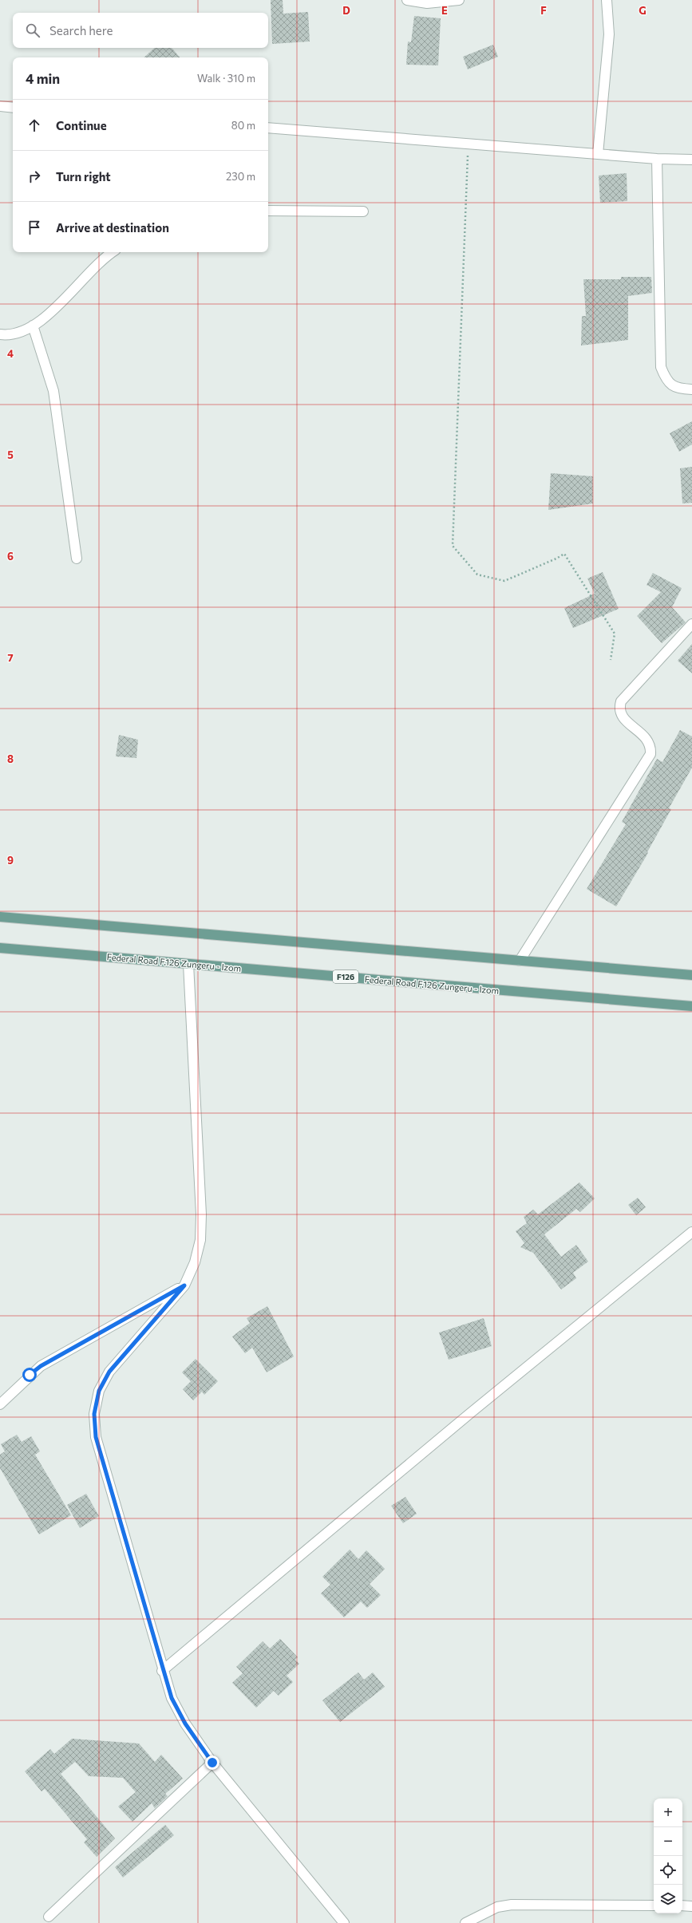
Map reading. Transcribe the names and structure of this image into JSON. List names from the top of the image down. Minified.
{"streets":{"main road":["Federal Road F.126 Zungeru - Izom","F126"]},"page":{"search":"Search here","heading":["4 min","Walk · 310 m"],"list":[["Continue","80 m"],["Turn right","230 m"],"Arrive at destination"],"map_buttons":["+","−"]},"grid":{"columns":["D","E","F","G"],"rows":["4","5","6","7","8","9"]}}
